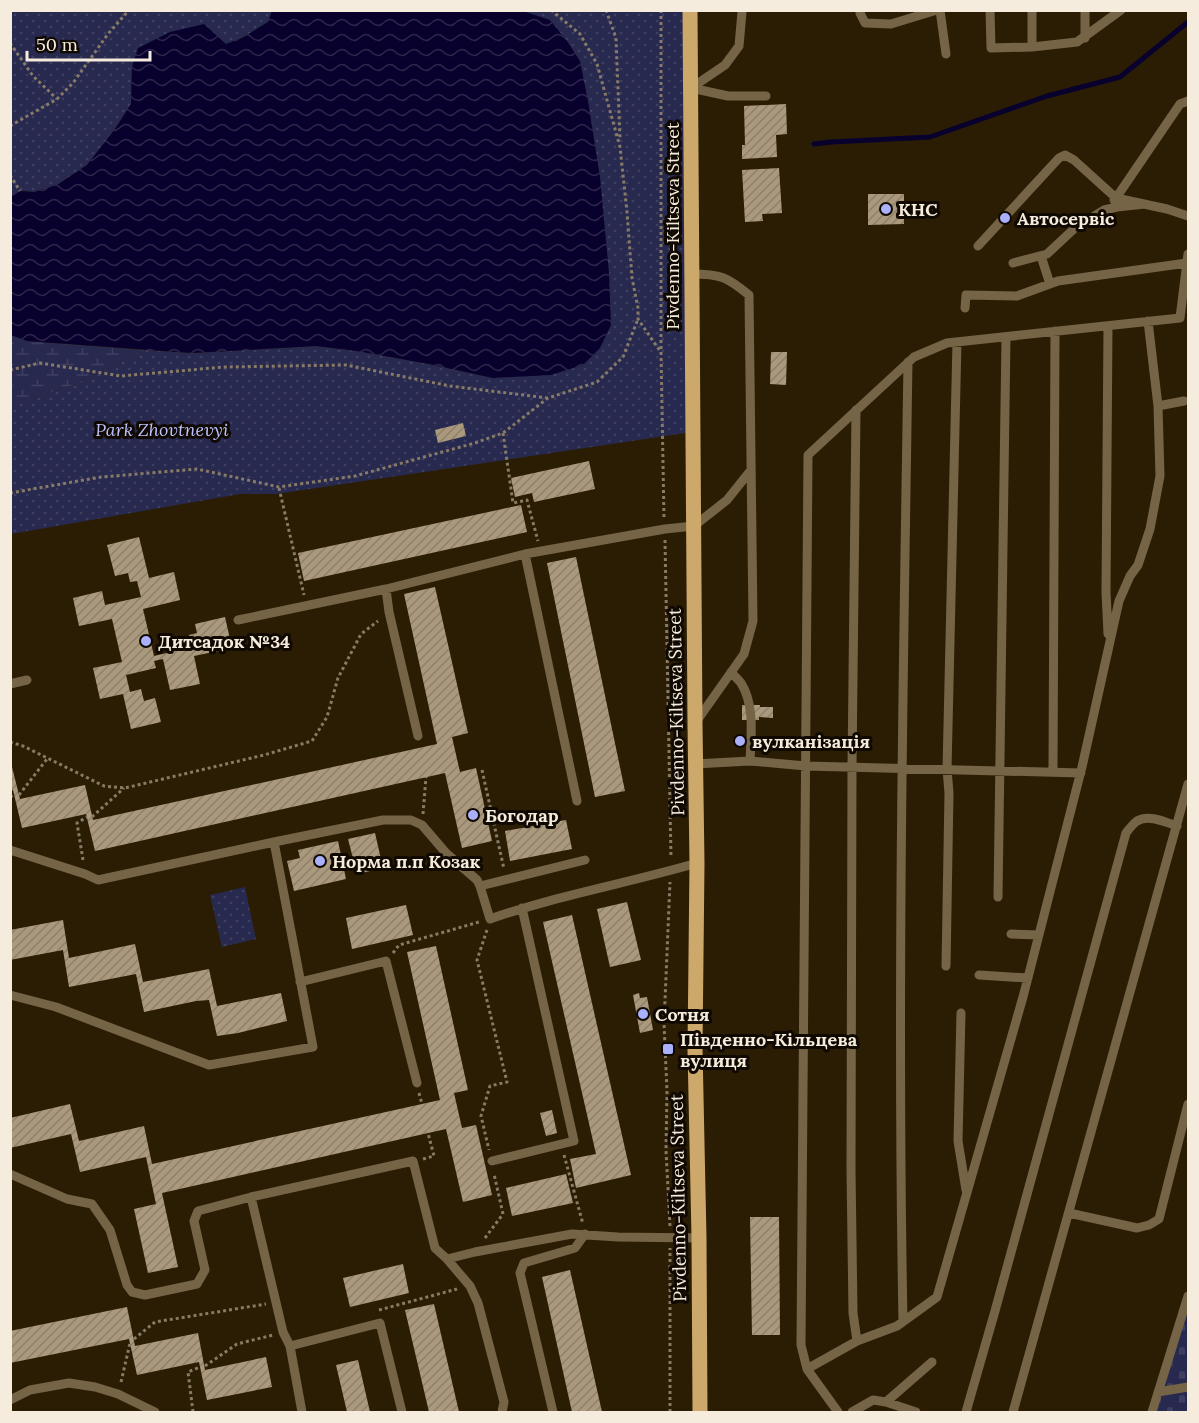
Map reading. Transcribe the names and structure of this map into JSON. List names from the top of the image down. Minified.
{"streets":{"main road":["Pivdenno-Kiltseva Street"]},"parks":["Park Zhovtnevyi"],"places":{"other":["КНС","Автосервіс","Дитсадок №34","вулканізація","Богодар","Норма п.п Козак","Сотня"],"transit":["Південно-Кільцева вулиця"]},"scale_bar":"50 m"}
